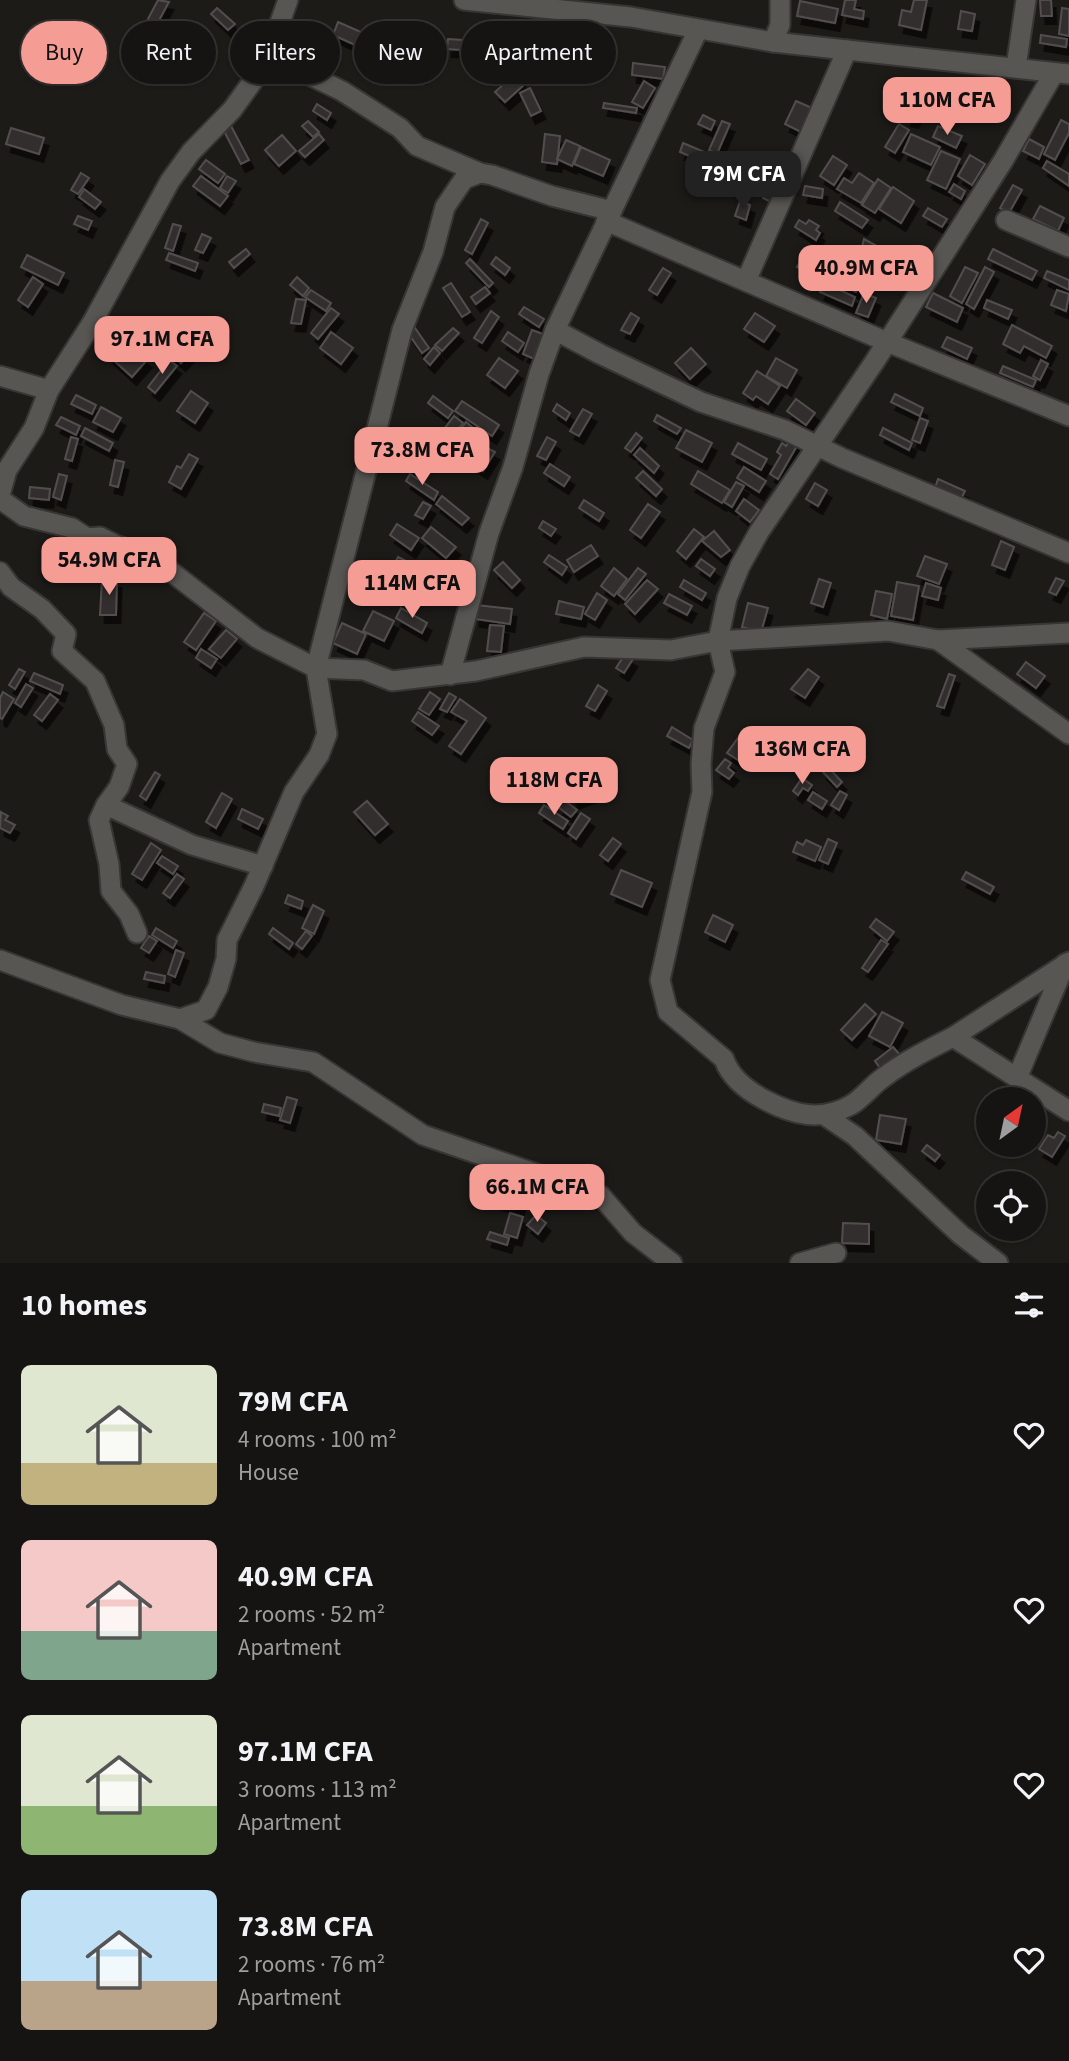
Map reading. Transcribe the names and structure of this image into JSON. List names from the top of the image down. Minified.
{"north":"top right","page":{"chip":["Buy","Rent","Filters","New","Apartment"],"price":["110M CFA","79M CFA","40.9M CFA","97.1M CFA","73.8M CFA","54.9M CFA","114M CFA","136M CFA","118M CFA","66.1M CFA"],"heading":"10 homes","list":[{"name":"79M CFA","note":"4 rooms · 100 m² · House"},{"name":"40.9M CFA","note":"2 rooms · 52 m² · Apartment"},{"name":"97.1M CFA","note":"3 rooms · 113 m² · Apartment"},{"name":"73.8M CFA","note":"2 rooms · 76 m² · Apartment"}]}}
